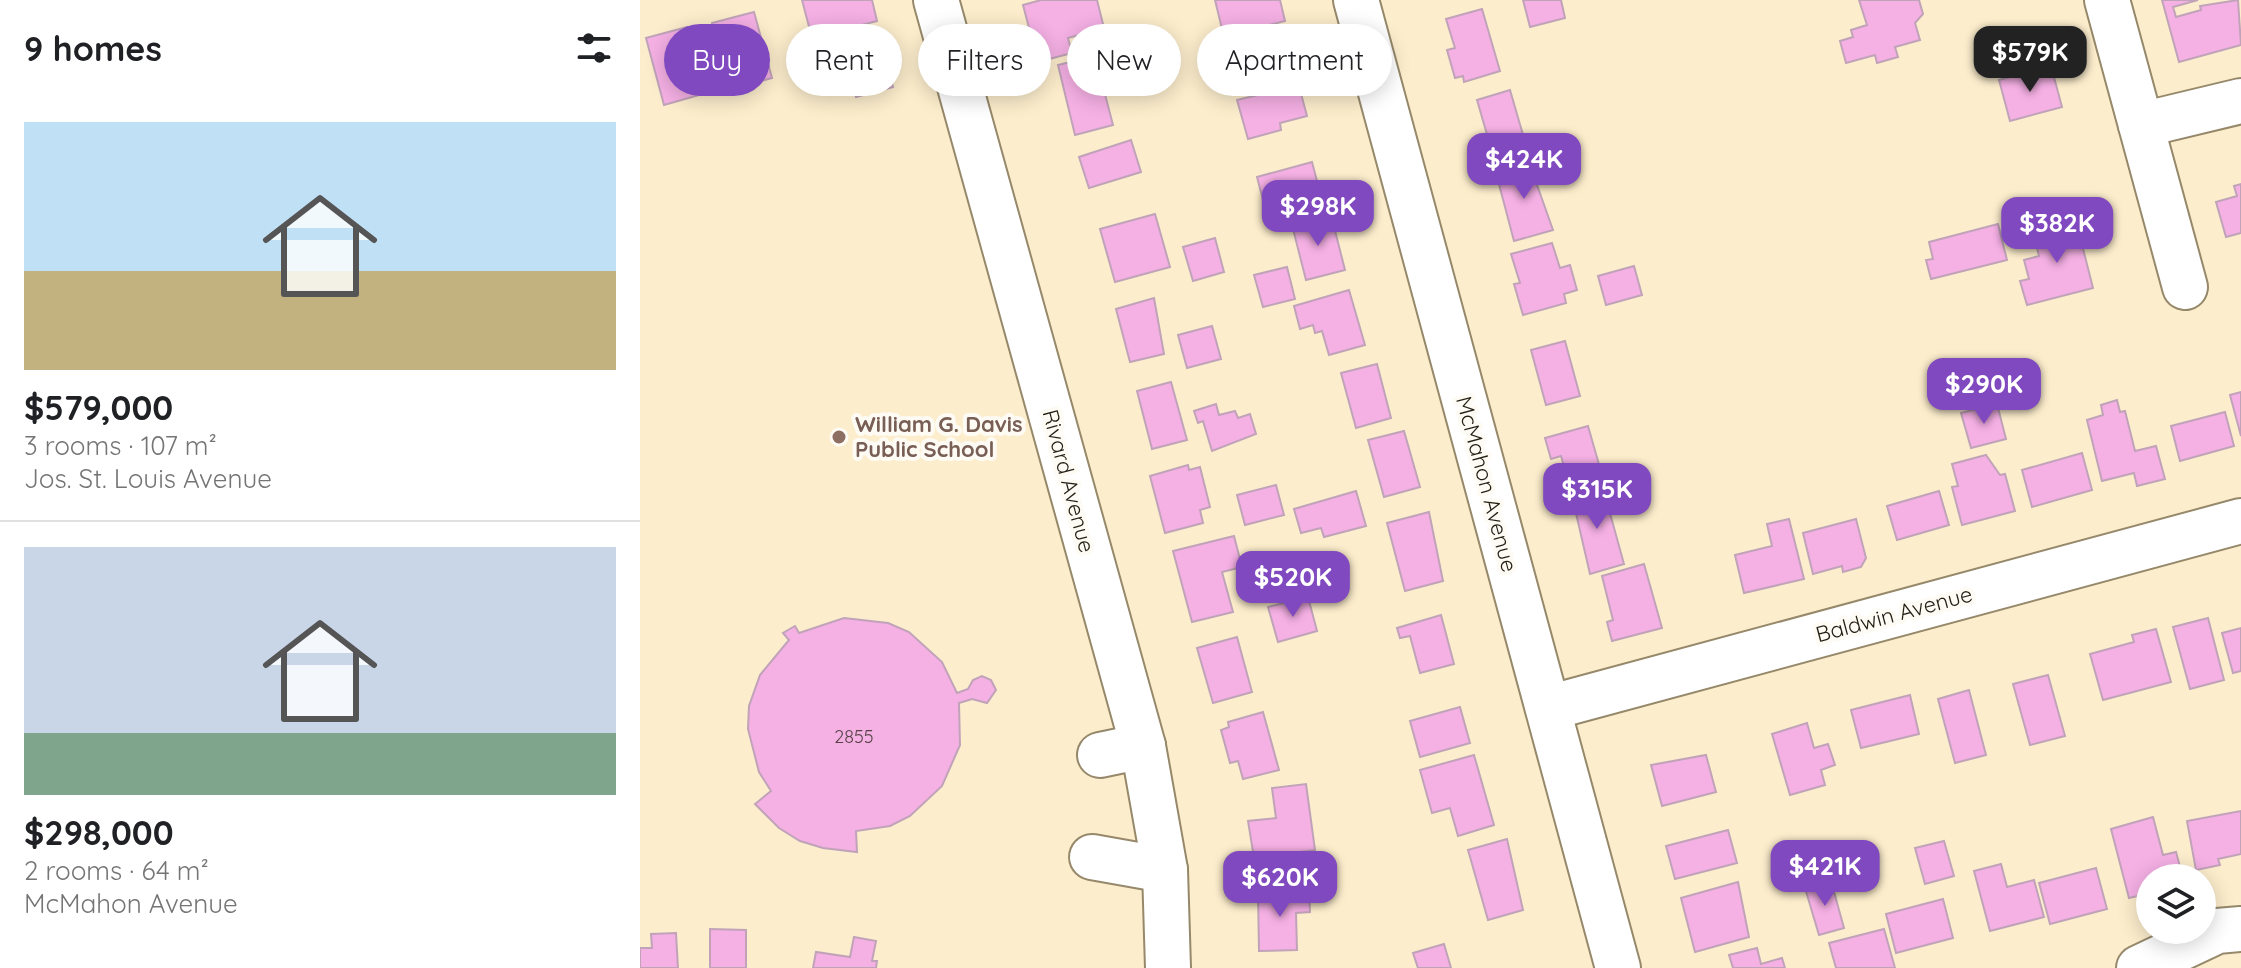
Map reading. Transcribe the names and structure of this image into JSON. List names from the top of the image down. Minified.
{"streets":{"street":["Rivard Avenue","McMahon Avenue","Baldwin Avenue"]},"crossings":[["McMahon Avenue","Baldwin Avenue"]],"places":["William G. Davis Public School"],"house_numbers":["2855"],"page":{"heading":"9 homes","chip":["Buy","Rent","Filters","New","Apartment"],"price":["$579K","$424K","$298K","$382K","$290K","$315K","$520K","$421K","$620K"],"list":[{"name":"$579,000","note":"3 rooms · 107 m² · Jos. St. Louis Avenue"},{"name":"$298,000","note":"2 rooms · 64 m² · McMahon Avenue"}]}}
